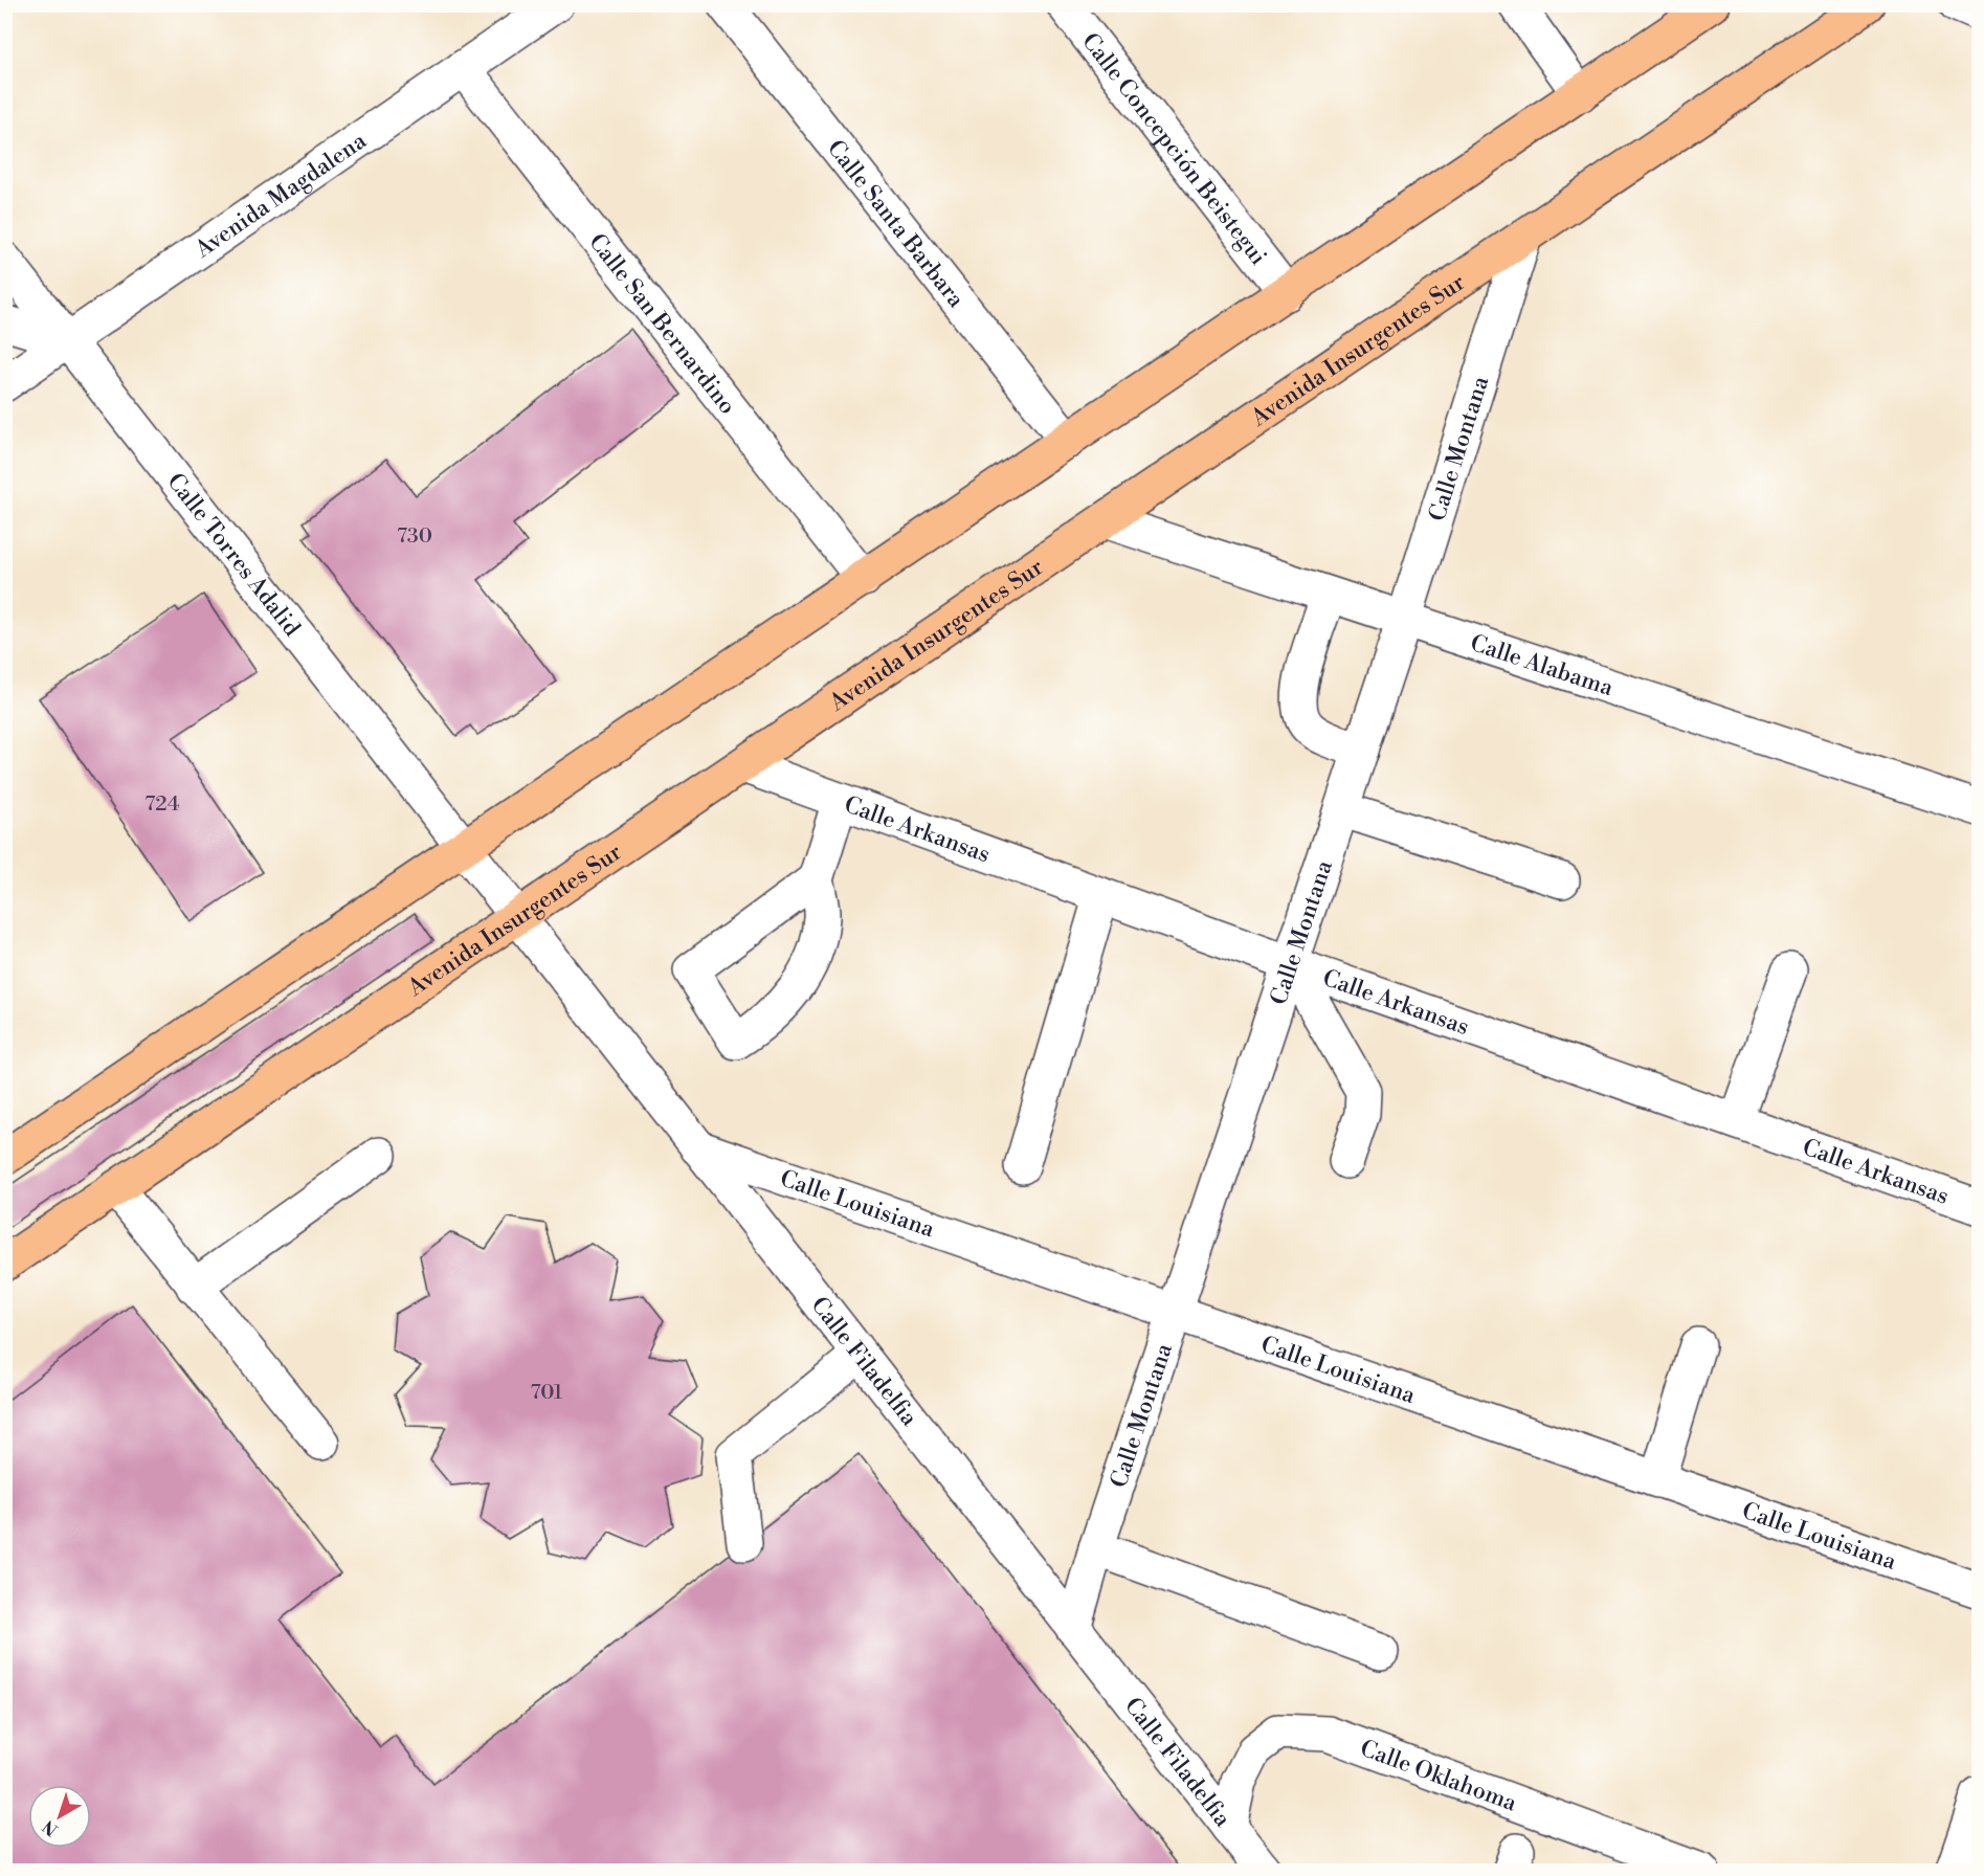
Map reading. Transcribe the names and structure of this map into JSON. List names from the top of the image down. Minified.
{"streets":{"main road":["Avenida Insurgentes Sur"],"street":["Calle Concepción Beistegui","Avenida Magdalena","Calle Santa Barbara","Calle San Bernardino","Calle Montana","Calle Torres Adalid","Calle Alabama","Calle Arkansas","Calle Louisiana","Calle Filadelfia","Calle Oklahoma"]},"crossings":[["Avenida Magdalena","Calle San Bernardino"],["Avenida Magdalena","Calle Torres Adalid"],["Avenida Insurgentes Sur","Calle Montana"],["Avenida Insurgentes Sur","Calle Alabama"],["Avenida Insurgentes Sur","Calle Arkansas"],["Avenida Insurgentes Sur","Calle Filadelfia"],["Calle Montana","Calle Alabama"],["Calle Montana","Calle Arkansas"],["Calle Montana","Calle Louisiana"],["Calle Montana","Calle Filadelfia"],["Calle Torres Adalid","Calle Filadelfia"],["Calle Louisiana","Calle Filadelfia"],["Calle Filadelfia","Calle Oklahoma"]],"house_numbers":["730","724","701"],"north":"bottom left"}
